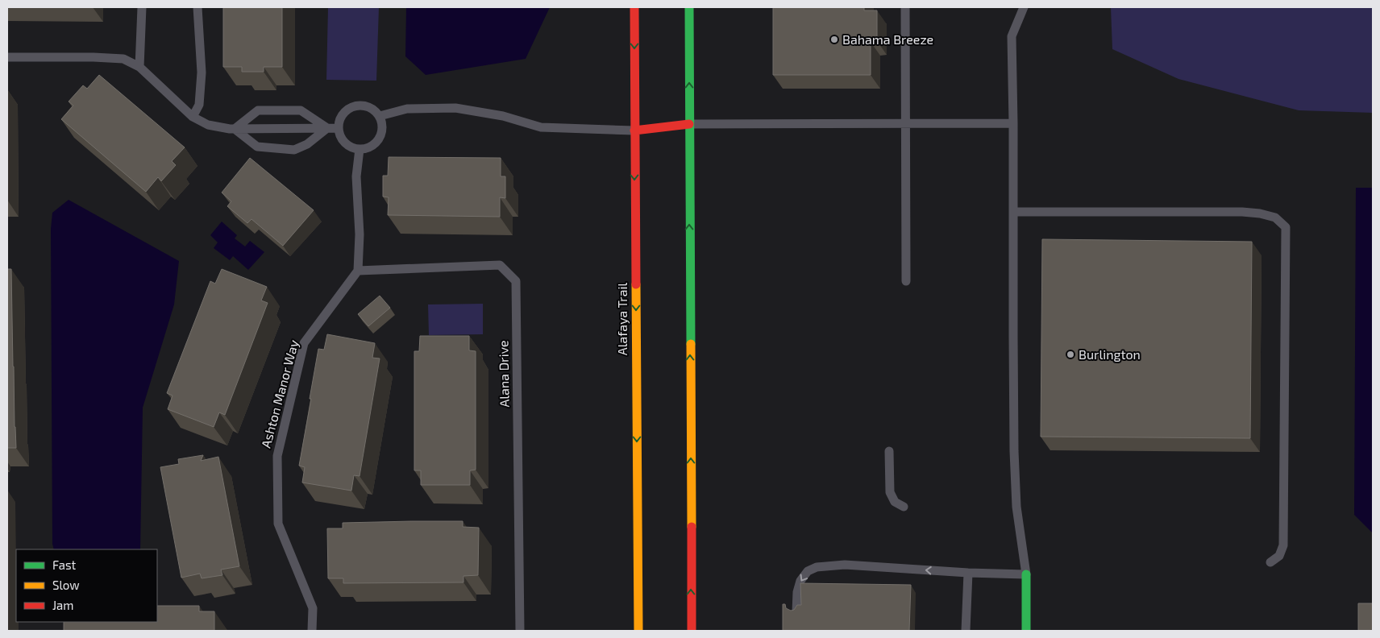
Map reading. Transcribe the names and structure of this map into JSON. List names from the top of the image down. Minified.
{"streets":{"main road":["Alafaya Trail"],"lane":["Alana Drive","Ashton Manor Way"]},"crossings":[["Alana Drive","Ashton Manor Way"]],"places":["Bahama Breeze","Burlington"],"legend":["Fast","Slow","Jam"]}
